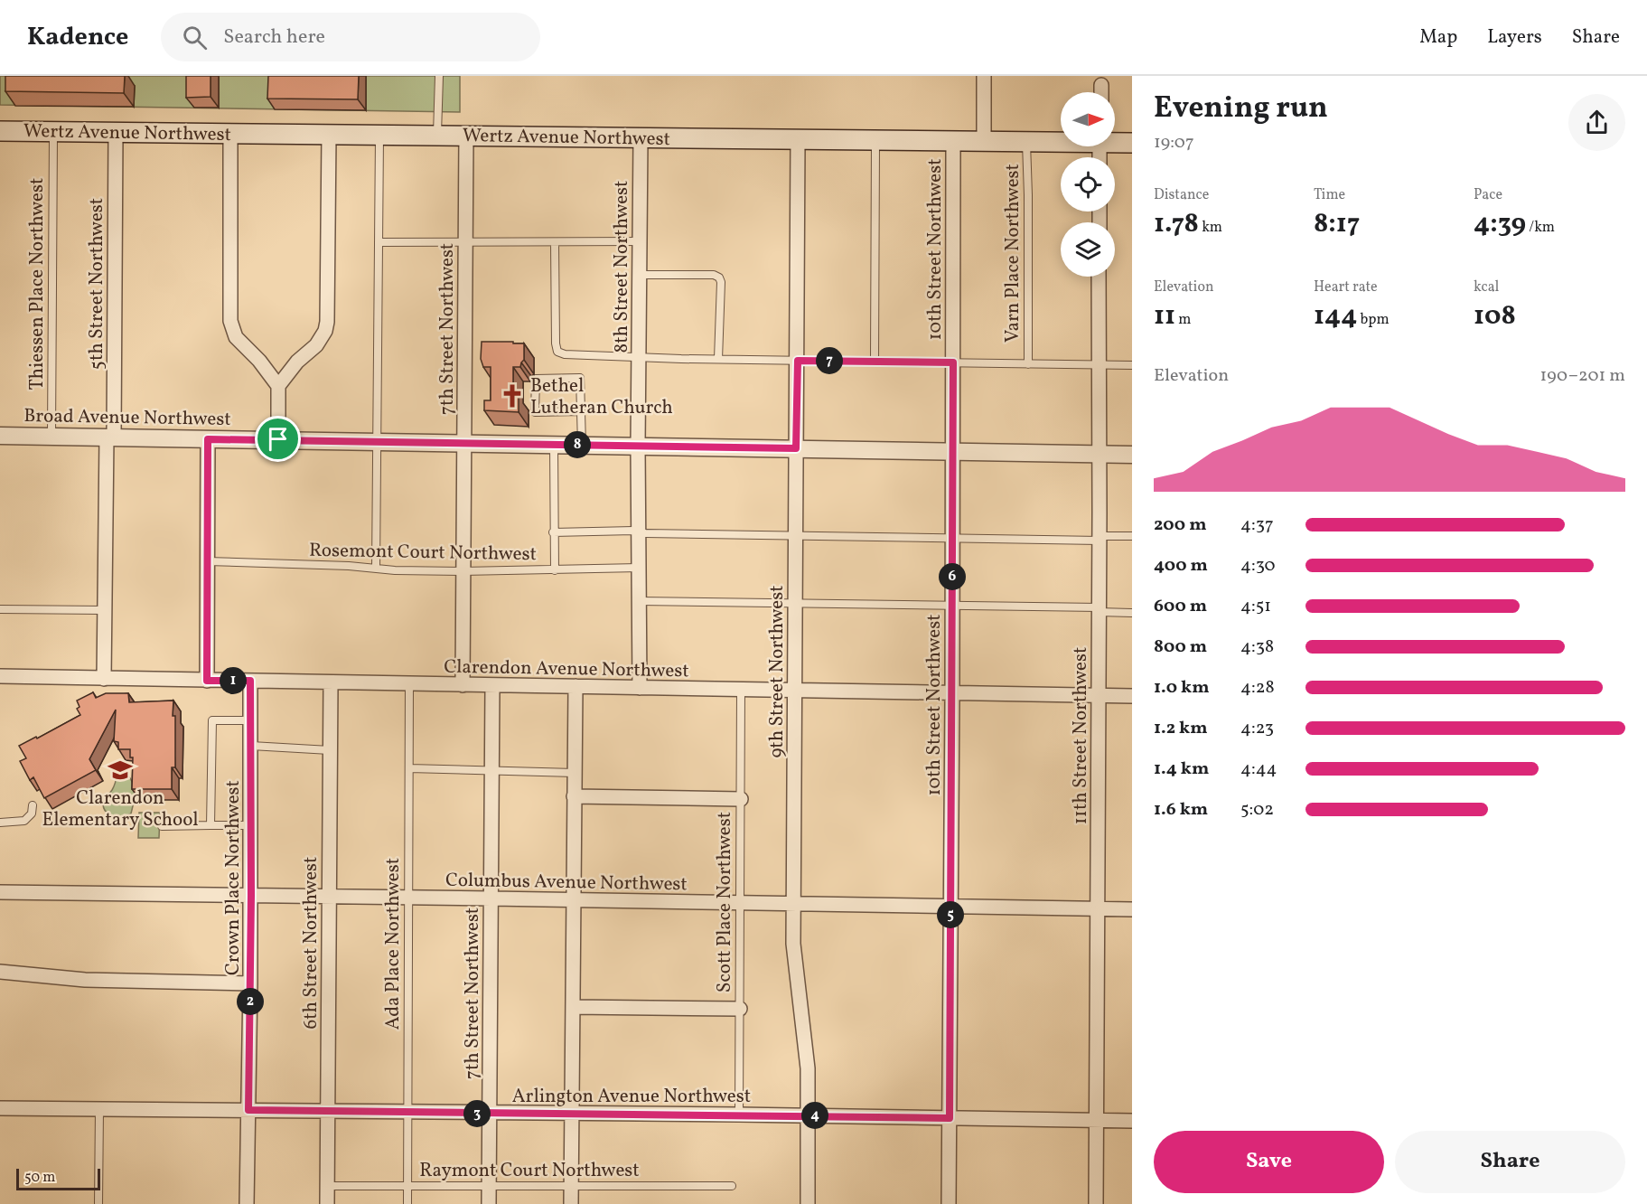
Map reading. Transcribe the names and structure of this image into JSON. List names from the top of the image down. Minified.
{"streets":{"main road":["Wertz Avenue Northwest"],"street":["10th Street Northwest","8th Street Northwest","5th Street Northwest","7th Street Northwest","Broad Avenue Northwest","Clarendon Avenue Northwest","9th Street Northwest","11th Street Northwest","Crown Place Northwest","Columbus Avenue Northwest","6th Street Northwest","Arlington Avenue Northwest"],"lane":["Varn Place Northwest","Thiessen Place Northwest","Rosemont Court Northwest","Scott Place Northwest","Ada Place Northwest","Raymont Court Northwest"]},"crossings":[["Wertz Avenue Northwest","10th Street Northwest"],["Wertz Avenue Northwest","Varn Place Northwest"],["Wertz Avenue Northwest","8th Street Northwest"],["Wertz Avenue Northwest","Thiessen Place Northwest"],["Wertz Avenue Northwest","5th Street Northwest"],["Wertz Avenue Northwest","7th Street Northwest"],["Wertz Avenue Northwest","9th Street Northwest"],["10th Street Northwest","Broad Avenue Northwest"],["10th Street Northwest","Clarendon Avenue Northwest"],["10th Street Northwest","Columbus Avenue Northwest"],["10th Street Northwest","Arlington Avenue Northwest"],["8th Street Northwest","Broad Avenue Northwest"],["8th Street Northwest","Rosemont Court Northwest"],["8th Street Northwest","Clarendon Avenue Northwest"],["Thiessen Place Northwest","Broad Avenue Northwest"],["5th Street Northwest","Broad Avenue Northwest"],["5th Street Northwest","Clarendon Avenue Northwest"],["7th Street Northwest","Broad Avenue Northwest"],["7th Street Northwest","Rosemont Court Northwest"],["7th Street Northwest","Clarendon Avenue Northwest"],["7th Street Northwest","Columbus Avenue Northwest"],["7th Street Northwest","Arlington Avenue Northwest"],["7th Street Northwest","Raymont Court Northwest"],["Broad Avenue Northwest","9th Street Northwest"],["Broad Avenue Northwest","11th Street Northwest"],["Clarendon Avenue Northwest","9th Street Northwest"],["Clarendon Avenue Northwest","11th Street Northwest"],["Clarendon Avenue Northwest","Crown Place Northwest"],["Clarendon Avenue Northwest","Scott Place Northwest"],["Clarendon Avenue Northwest","6th Street Northwest"],["Clarendon Avenue Northwest","Ada Place Northwest"],["9th Street Northwest","Columbus Avenue Northwest"],["9th Street Northwest","Arlington Avenue Northwest"],["11th Street Northwest","Columbus Avenue Northwest"],["11th Street Northwest","Arlington Avenue Northwest"],["Crown Place Northwest","Columbus Avenue Northwest"],["Crown Place Northwest","Arlington Avenue Northwest"],["Columbus Avenue Northwest","Scott Place Northwest"],["Columbus Avenue Northwest","6th Street Northwest"],["Columbus Avenue Northwest","Ada Place Northwest"],["Scott Place Northwest","Arlington Avenue Northwest"],["6th Street Northwest","Arlington Avenue Northwest"],["6th Street Northwest","Raymont Court Northwest"],["Ada Place Northwest","Arlington Avenue Northwest"],["Ada Place Northwest","Raymont Court Northwest"]],"places":{"church":["Bethel Lutheran Church"],"school or university":["Clarendon Elementary School"]},"scale_bar":"50 m","north":"right","page":{"header":"Kadence","search":"Search here","nav":["Map","Layers","Share"],"heading":["Evening run","19:07"],"stats":[["Distance","1.78 km"],["Time","8:17"],["Pace","4:39 /km"],["Elevation","11 m"],["Heart rate","144 bpm"],["kcal","108"]],"pins":["7","8","6","1","5","2","3","4"],"chart":["Elevation","190–201 m"],"list":[{"name":"200 m","note":"4:37"},{"name":"400 m","note":"4:30"},{"name":"600 m","note":"4:51"},{"name":"800 m","note":"4:38"},{"name":"1.0 km","note":"4:28"},{"name":"1.2 km","note":"4:23"},{"name":"1.4 km","note":"4:44"},{"name":"1.6 km","note":"5:02"}],"buttons":["Save","Share"],"scale":"50 m"}}
